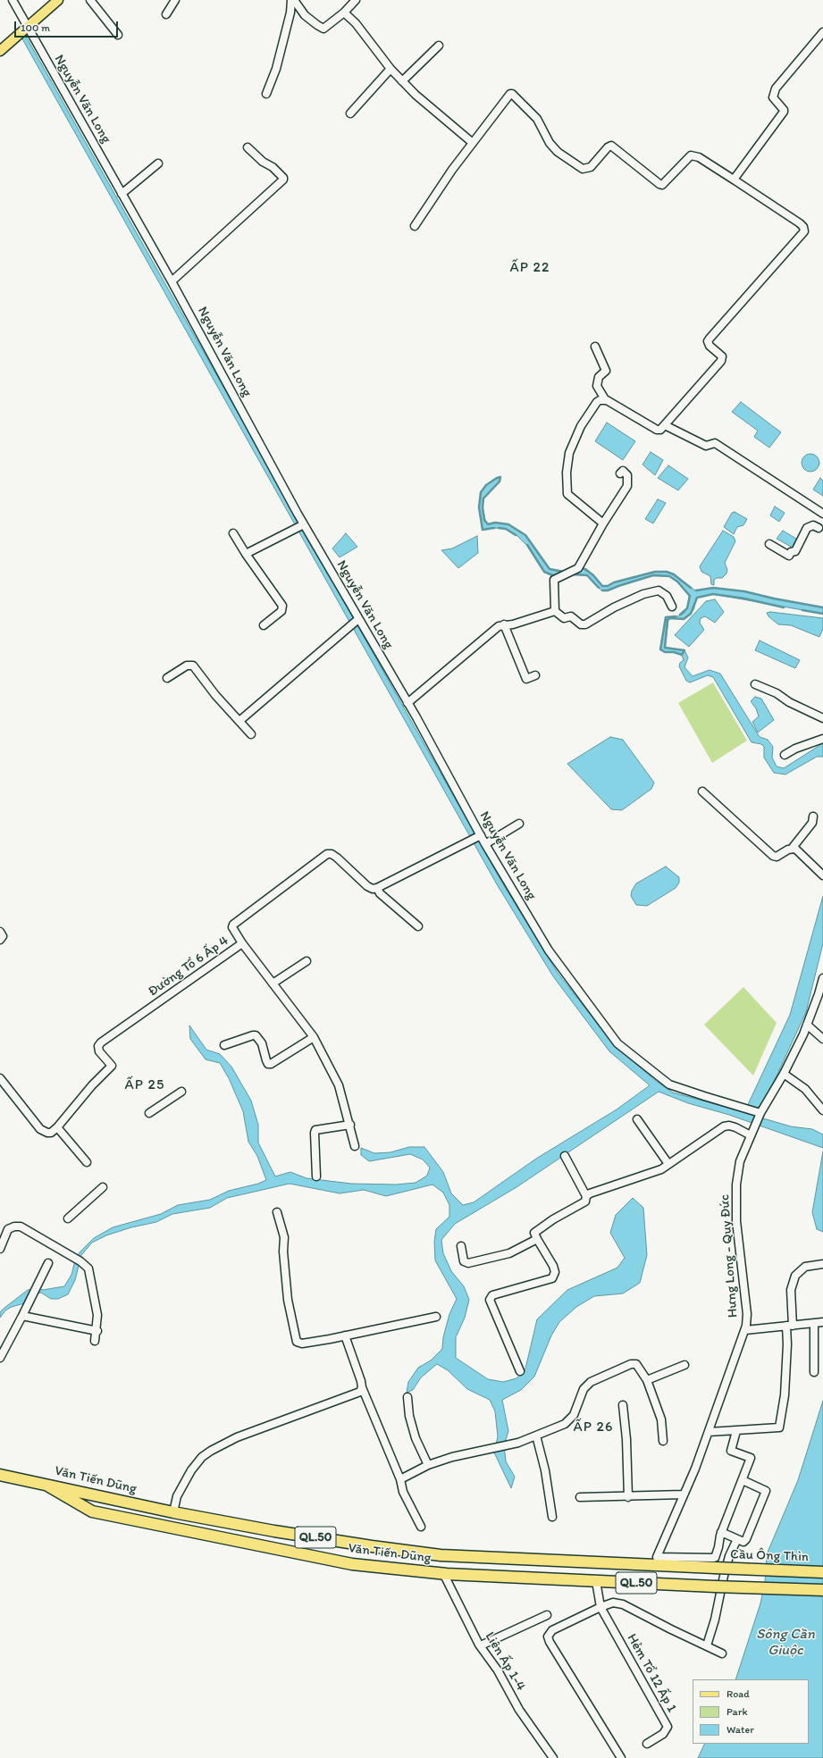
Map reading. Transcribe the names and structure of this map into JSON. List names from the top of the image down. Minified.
{"streets":{"highway":["Văn Tiến Dũng","QL.50","Cầu Ông Thìn"],"street":["Nguyễn Văn Long","Đường Tổ 6 Ấp 4","Hưng Long - Quy Đức","Liên Ấp 1-4","Hẻm Tổ 12 Ấp 1"]},"crossings":[["Nguyễn Văn Long","Hưng Long - Quy Đức"],["Văn Tiến Dũng","QL.50"],["Văn Tiến Dũng","Cầu Ông Thìn"],["Văn Tiến Dũng","Liên Ấp 1-4"]],"districts":["ẤP 22","ẤP 25","ẤP 26"],"water":["Sông Cần Giuộc"],"legend":["Road","Park","Water"],"scale_bar":"100 m"}
